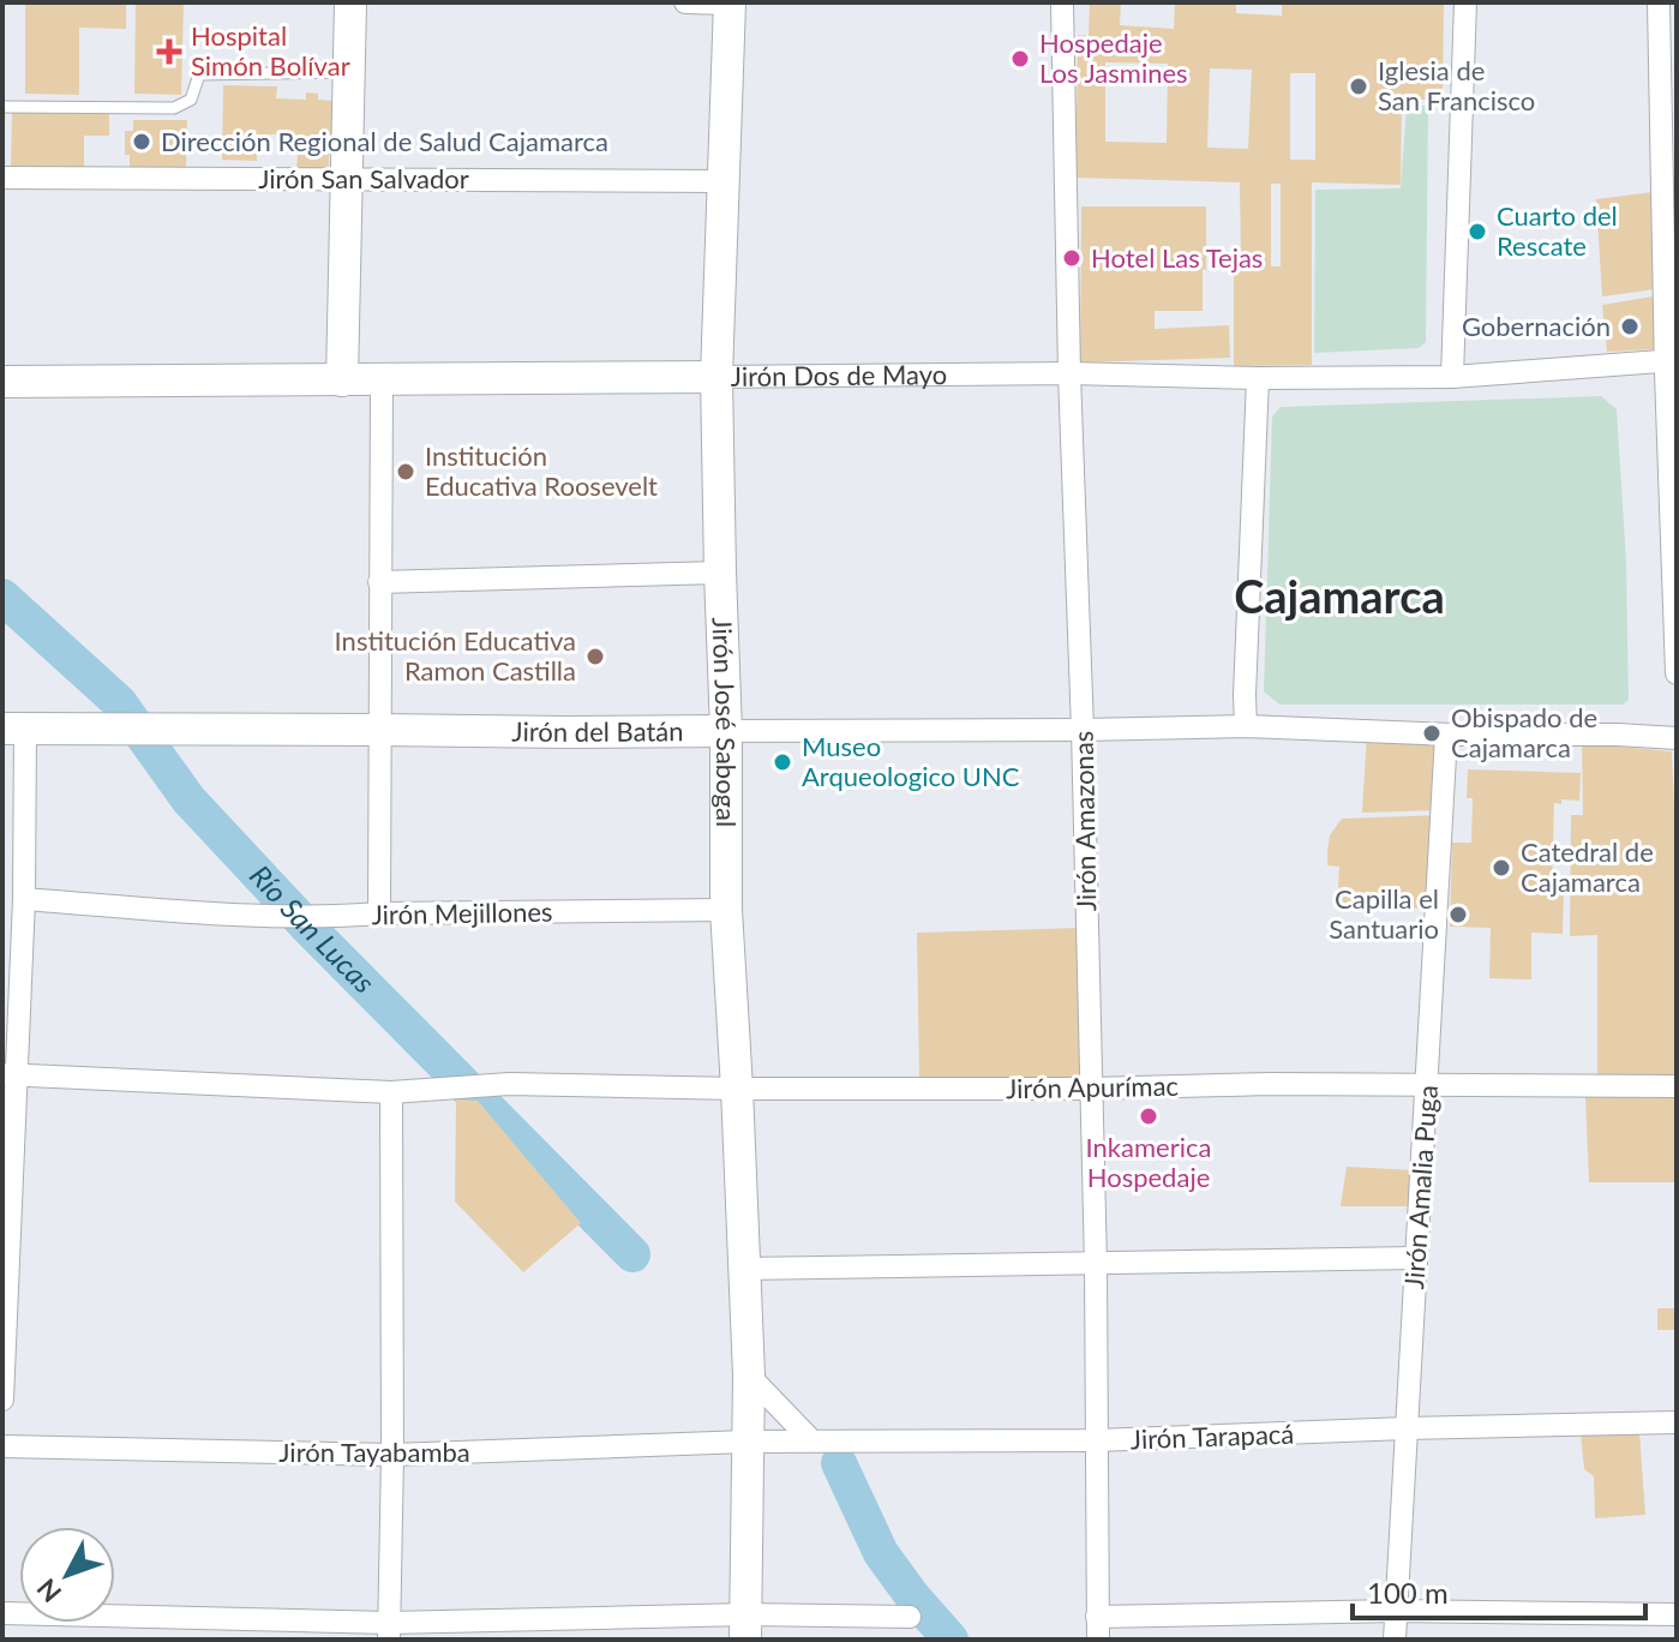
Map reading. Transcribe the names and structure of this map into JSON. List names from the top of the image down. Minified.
{"streets":{"street":["Jirón San Salvador","Jirón Dos de Mayo","Jirón José Sabogal","Jirón del Batán","Jirón Amazonas","Jirón Mejillones","Jirón Apurímac","Jirón Amalia Puga","Jirón Tarapacá","Jirón Tayabamba"]},"crossings":[["Jirón San Salvador","Jirón José Sabogal"],["Jirón Dos de Mayo","Jirón José Sabogal"],["Jirón Dos de Mayo","Jirón Amazonas"],["Jirón José Sabogal","Jirón del Batán"],["Jirón José Sabogal","Jirón Mejillones"],["Jirón José Sabogal","Jirón Apurímac"],["Jirón José Sabogal","Jirón Tarapacá"],["Jirón José Sabogal","Jirón Tayabamba"],["Jirón del Batán","Jirón Amazonas"],["Jirón del Batán","Jirón Amalia Puga"],["Jirón Amazonas","Jirón Apurímac"],["Jirón Amazonas","Jirón Tarapacá"],["Jirón Apurímac","Jirón Amalia Puga"],["Jirón Amalia Puga","Jirón Tarapacá"],["Jirón Tarapacá","Jirón Tayabamba"]],"districts":["Cajamarca"],"water":["Río San Lucas"],"places":{"health":["Hospital Simón Bolívar"],"other":["Hospedaje Los Jasmines","Iglesia de San Francisco","Dirección Regional de Salud Cajamarca","Cuarto del Rescate","Hotel Las Tejas","Gobernación","Institución Educativa Roosevelt","Institución Educativa Ramon Castilla","Obispado de Cajamarca","Museo Arqueologico UNC","Catedral de Cajamarca","Capilla el Santuario","Inkamerica Hospedaje"]},"scale_bar":"100 m","north":"bottom left"}
